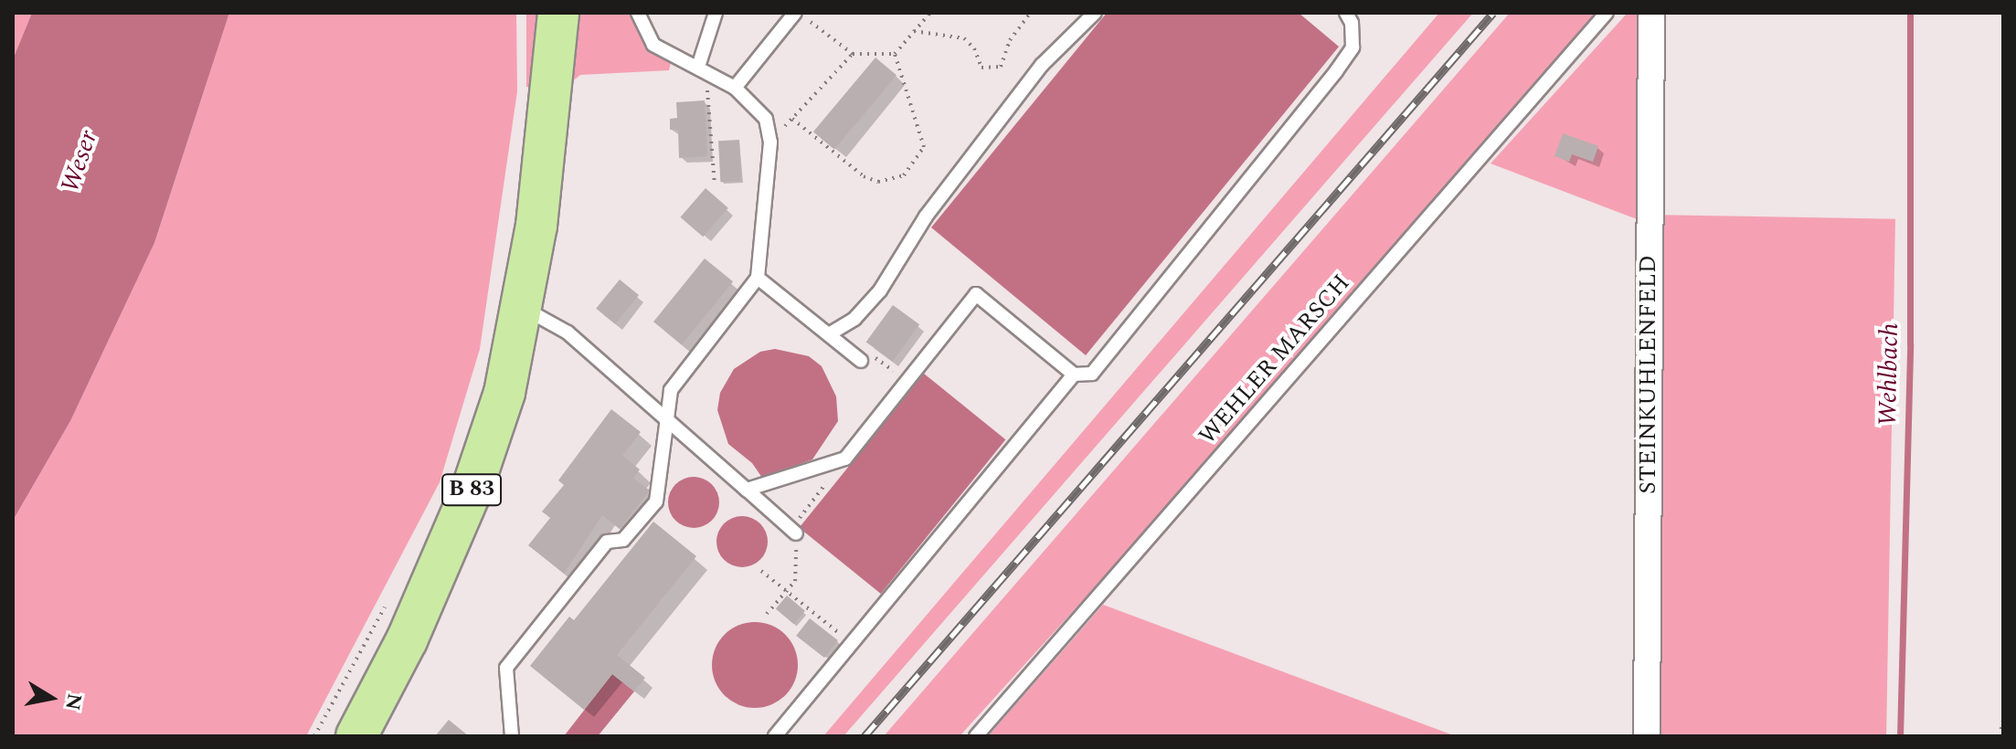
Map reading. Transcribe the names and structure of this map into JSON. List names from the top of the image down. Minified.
{"streets":{"main road":["B 83"],"street":["STEINKUHLENFELD"],"lane":["WEHLER MARSCH"]},"water":["Weser","Wehlbach"],"north":"right"}
